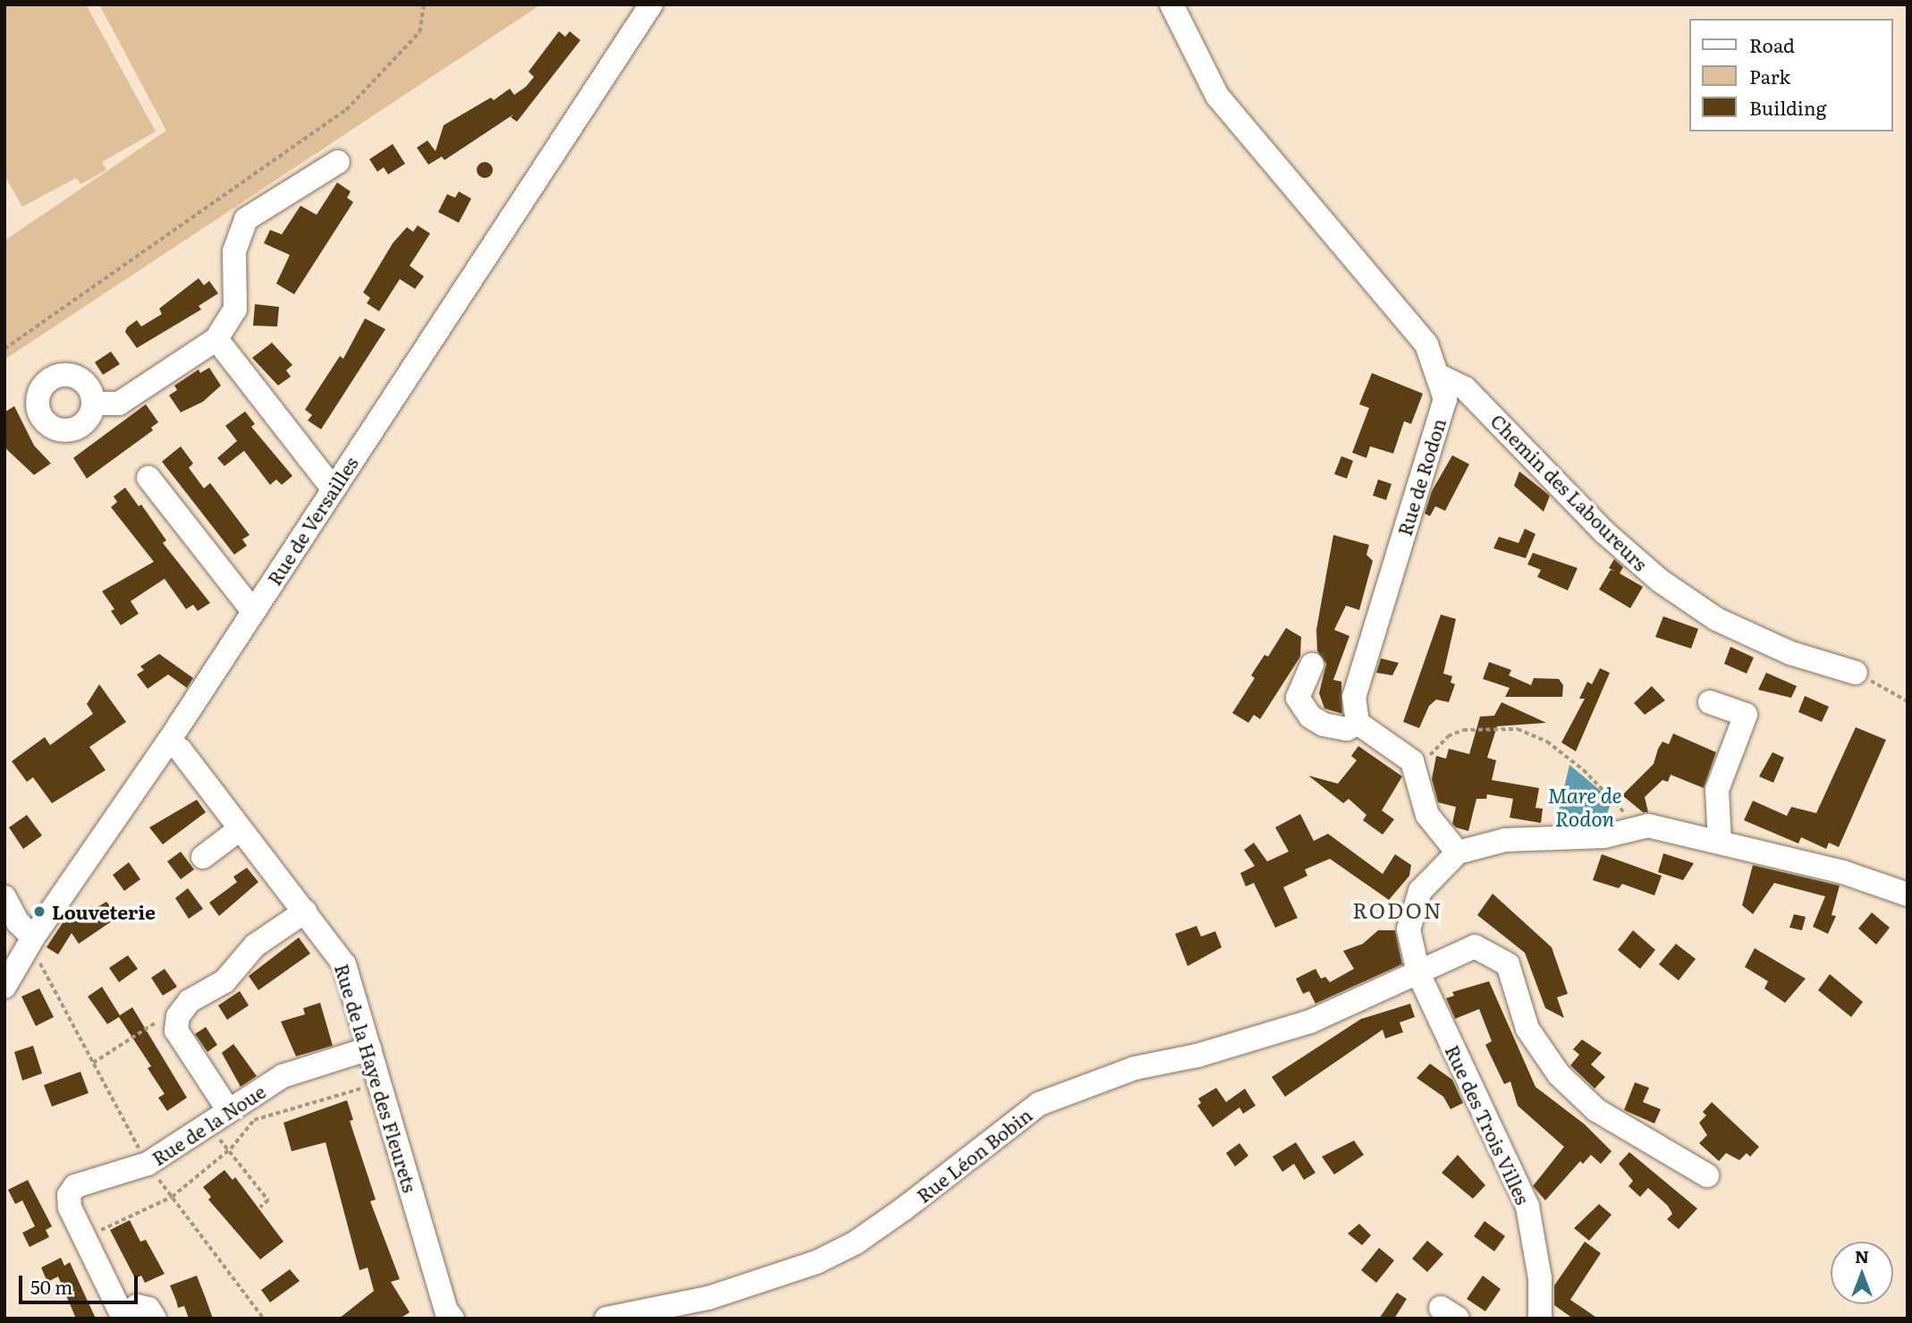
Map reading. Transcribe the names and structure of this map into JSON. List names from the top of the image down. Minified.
{"streets":{"street":["Rue de Rodon","Chemin des Laboureurs","Rue de Versailles","Rue de la Haye des Fleurets","Rue de la Noue","Rue des Trois Villes","Rue Léon Bobin"]},"crossings":[["Rue de Rodon","Chemin des Laboureurs"],["Rue de Versailles","Rue de la Haye des Fleurets"],["Rue de la Haye des Fleurets","Rue de la Noue"],["Rue des Trois Villes","Rue Léon Bobin"]],"districts":["RODON"],"water":["Mare de Rodon"],"places":["Louveterie"],"legend":["Road","Park","Building"],"scale_bar":"50 m","north":"top"}
